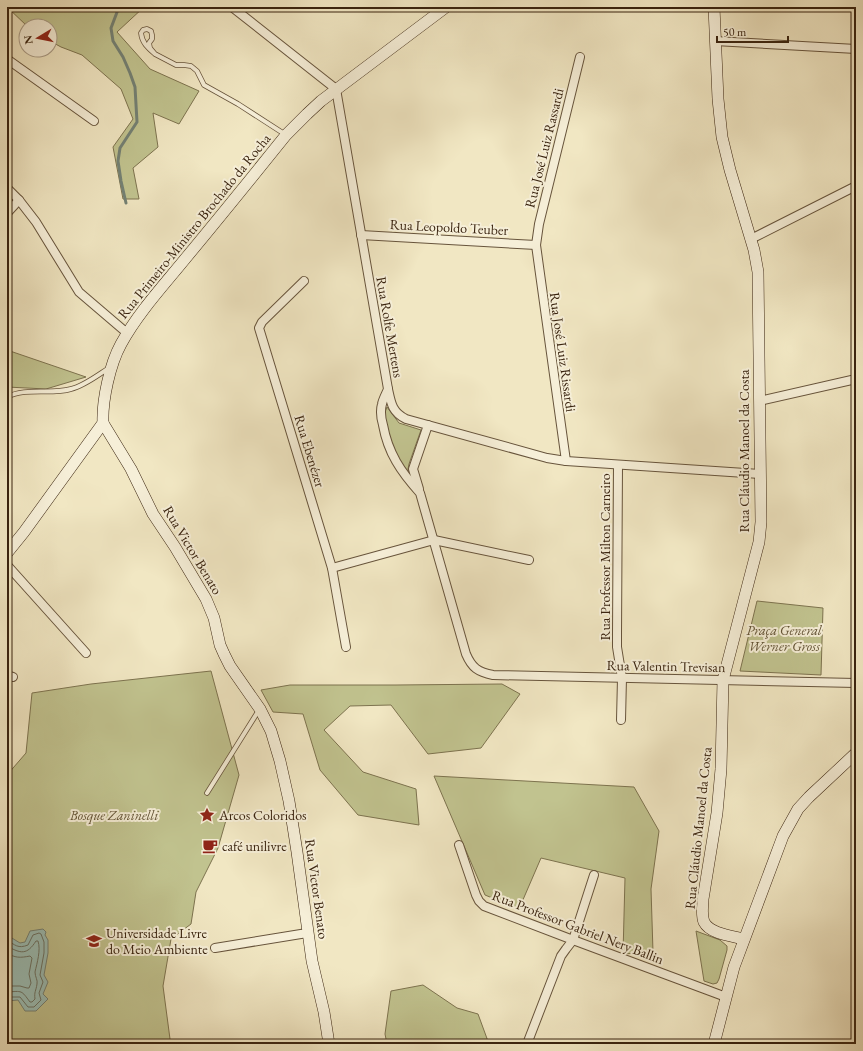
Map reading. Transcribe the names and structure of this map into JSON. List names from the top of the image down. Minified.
{"streets":{"street":["Rua José Luiz Rassardi","Rua Primeiro-Ministro Brochado da Rocha","Rua Leopoldo Teuber","Rua Rolfe Mertens","Rua José Luiz Rissardi","Rua Ebenézer","Rua Cláudio Manoel da Costa","Rua Victor Benato","Rua Professor Milton Carneiro","Rua Valentin Trevisan","Rua Professor Gabriel Nery Ballin"]},"crossings":[["Rua José Luiz Rassardi","Rua Leopoldo Teuber"],["Rua José Luiz Rassardi","Rua José Luiz Rissardi"],["Rua Primeiro-Ministro Brochado da Rocha","Rua Rolfe Mertens"],["Rua Primeiro-Ministro Brochado da Rocha","Rua Victor Benato"],["Rua Leopoldo Teuber","Rua Rolfe Mertens"],["Rua Leopoldo Teuber","Rua José Luiz Rissardi"],["Rua Rolfe Mertens","Rua Valentin Trevisan"],["Rua Cláudio Manoel da Costa","Rua Valentin Trevisan"],["Rua Professor Milton Carneiro","Rua Valentin Trevisan"]],"parks":["Praça General Werner Gross","Bosque Zaninelli"],"places":{"place":["Arcos Coloridos"],"cafe":["café unilivre"],"school or university":["Universidade Livre do Meio Ambiente"]},"scale_bar":"50 m","north":"left"}
